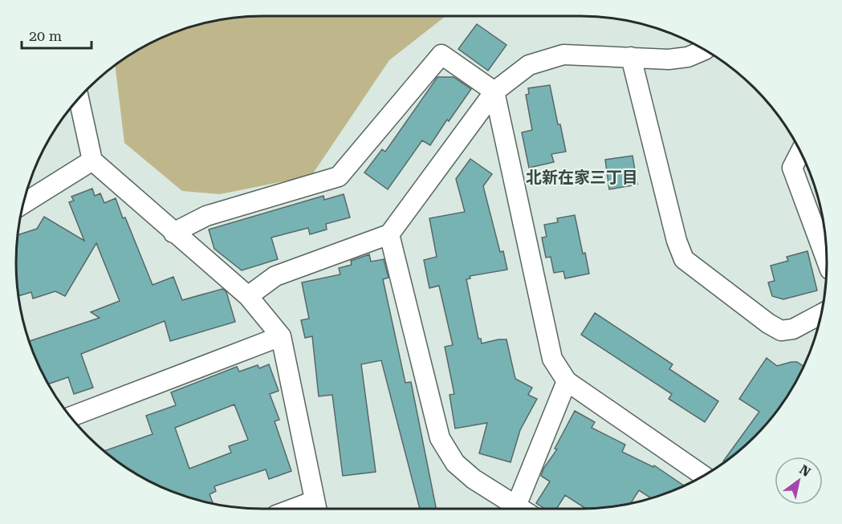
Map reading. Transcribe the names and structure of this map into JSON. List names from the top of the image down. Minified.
{"districts":["北新在家三丁目"],"scale_bar":"20 m","north":"top right"}
